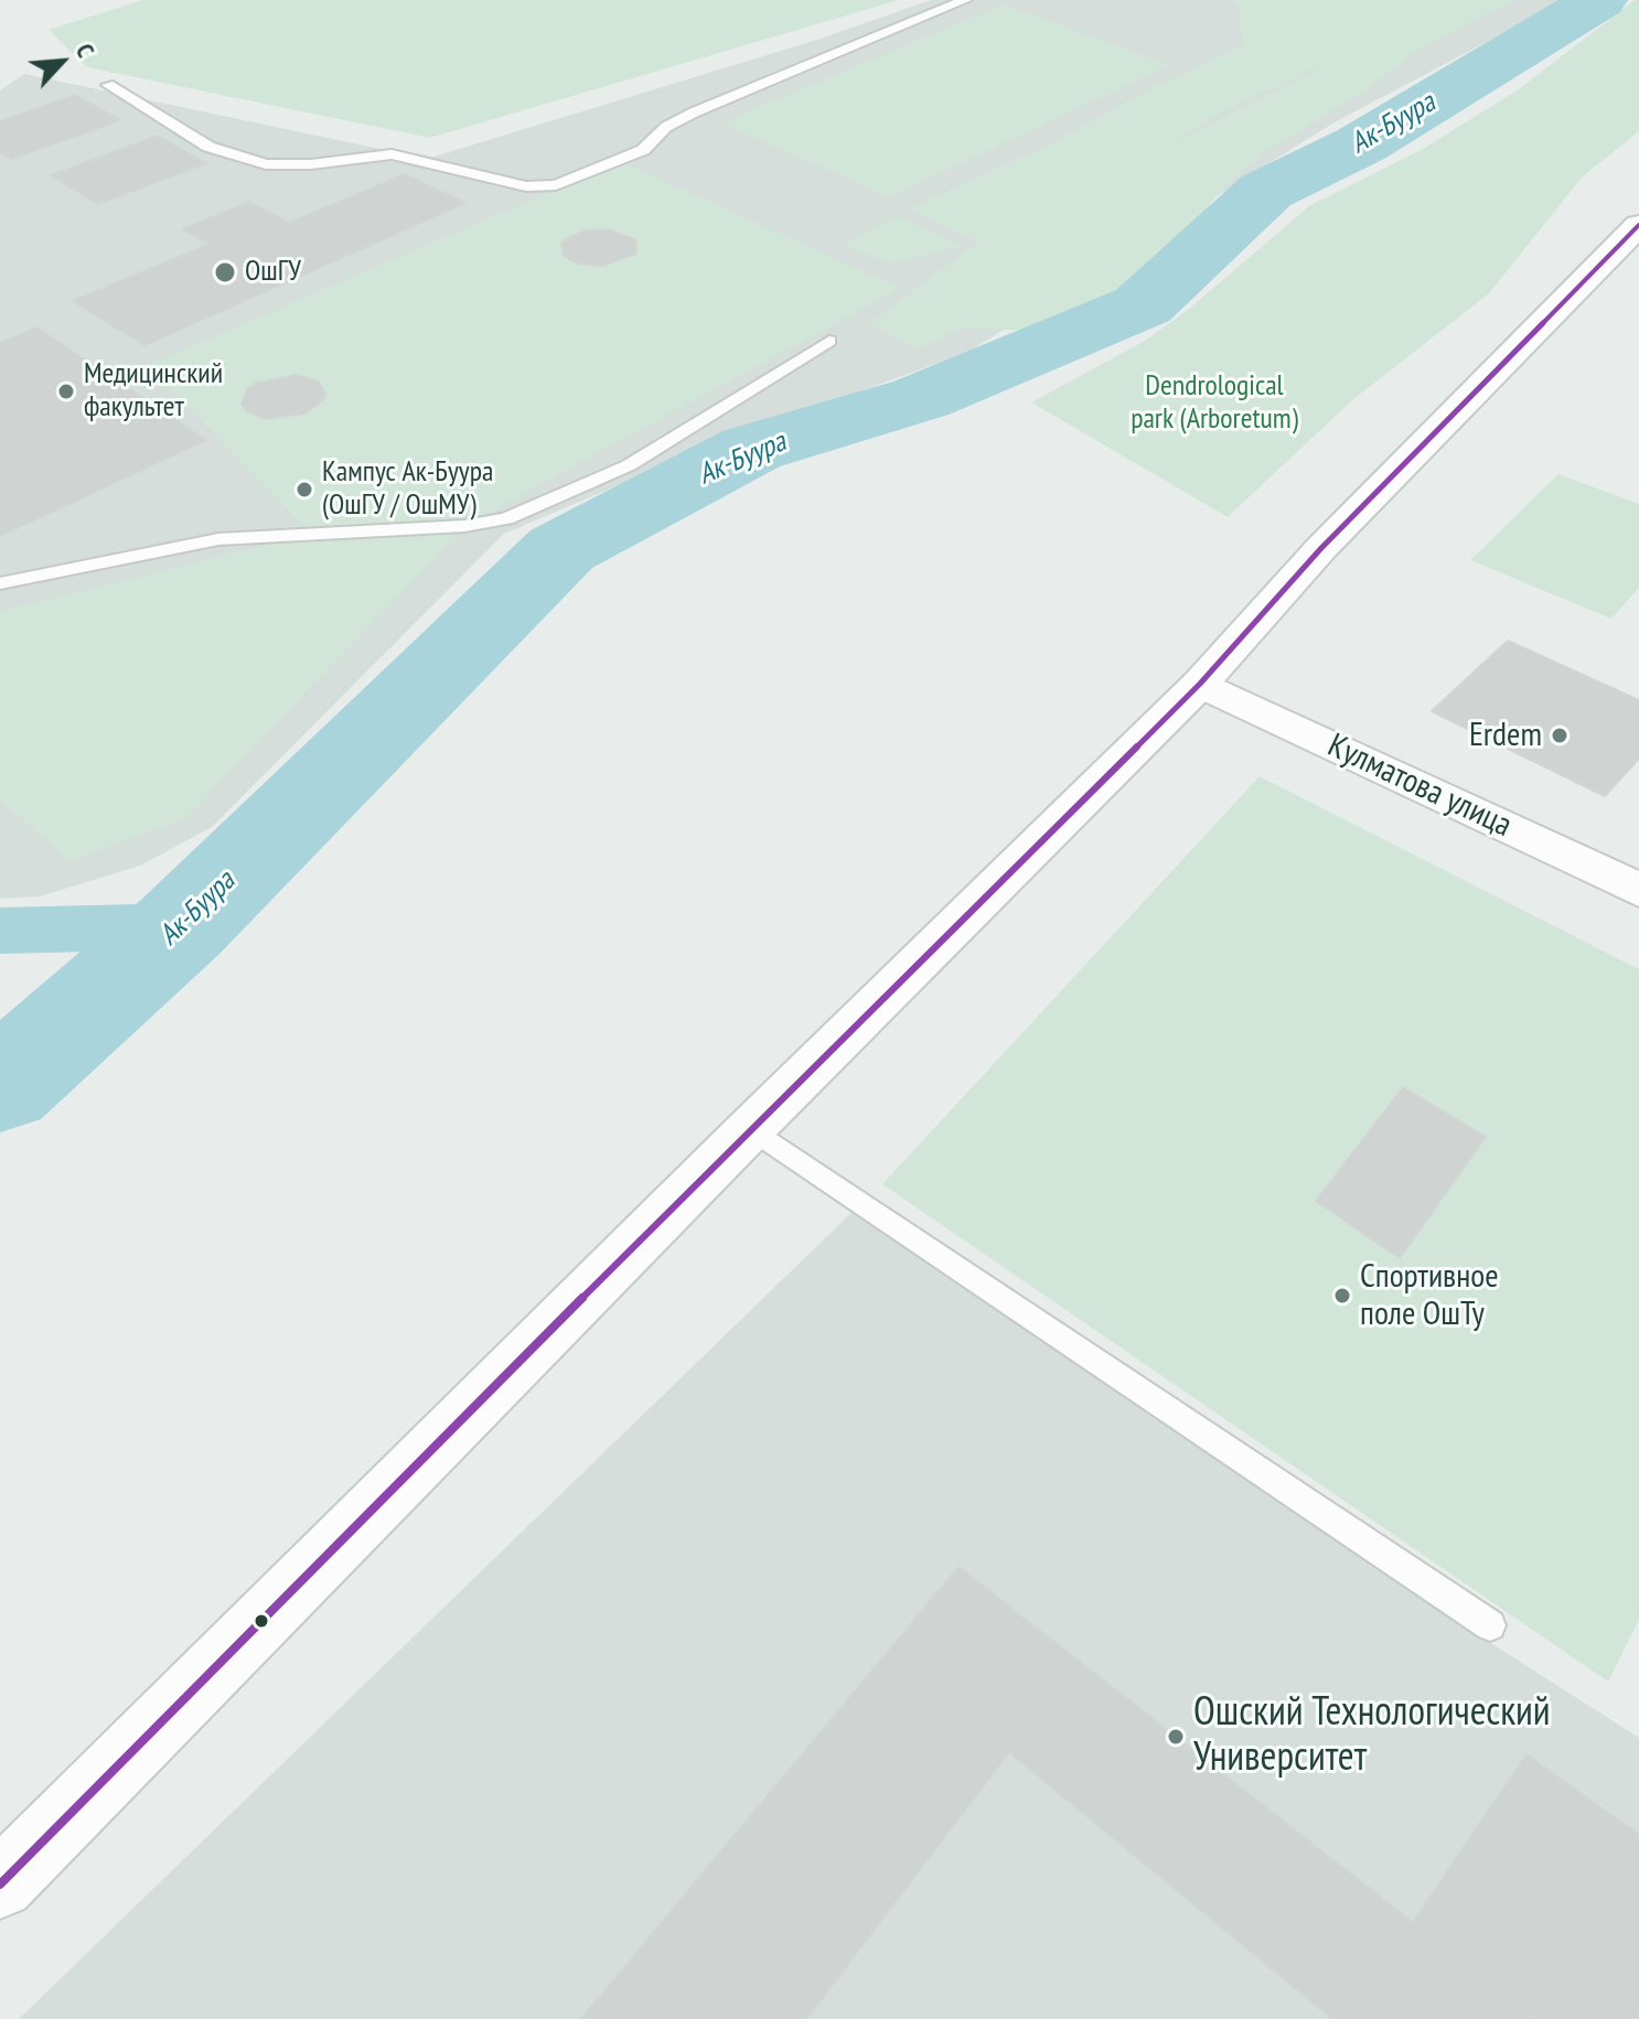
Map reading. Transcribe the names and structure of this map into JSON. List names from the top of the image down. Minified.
{"streets":{"main road":["Кулматова улица"]},"water":["Ак-Буура"],"parks":["Dendrological park (Arboretum)"],"places":["ОшГУ","Медицинский факультет","Кампус Ак-Буура (ОшГУ / ОшМУ)","Erdem","Спортивное поле ОшТу","Ошский Технологический Университет"],"north":"top right"}
